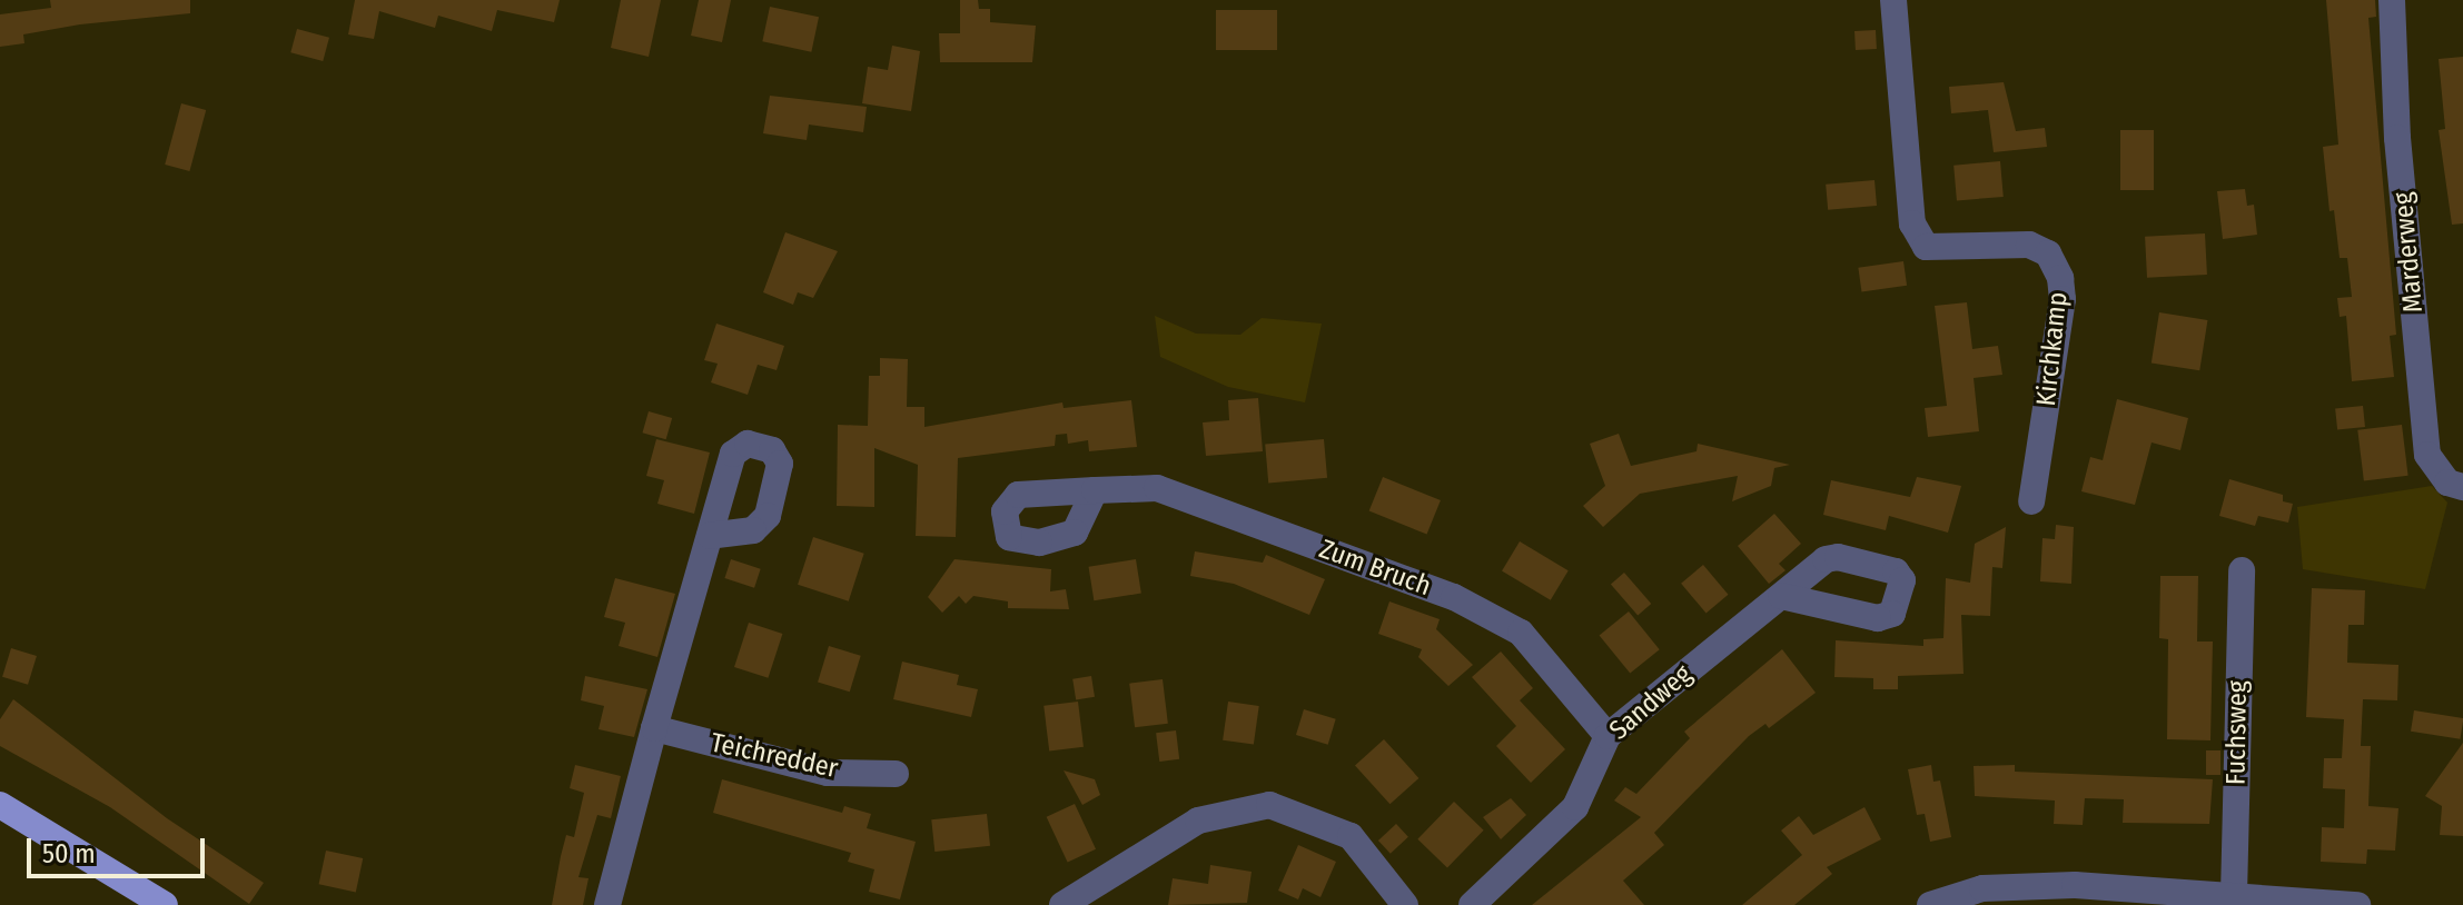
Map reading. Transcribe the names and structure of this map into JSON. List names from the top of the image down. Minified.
{"streets":{"street":["Marderweg","Kirchkamp","Zum Bruch","Sandweg","Fuchsweg","Teichredder"]},"crossings":[["Zum Bruch","Sandweg"]],"scale_bar":"50 m"}
